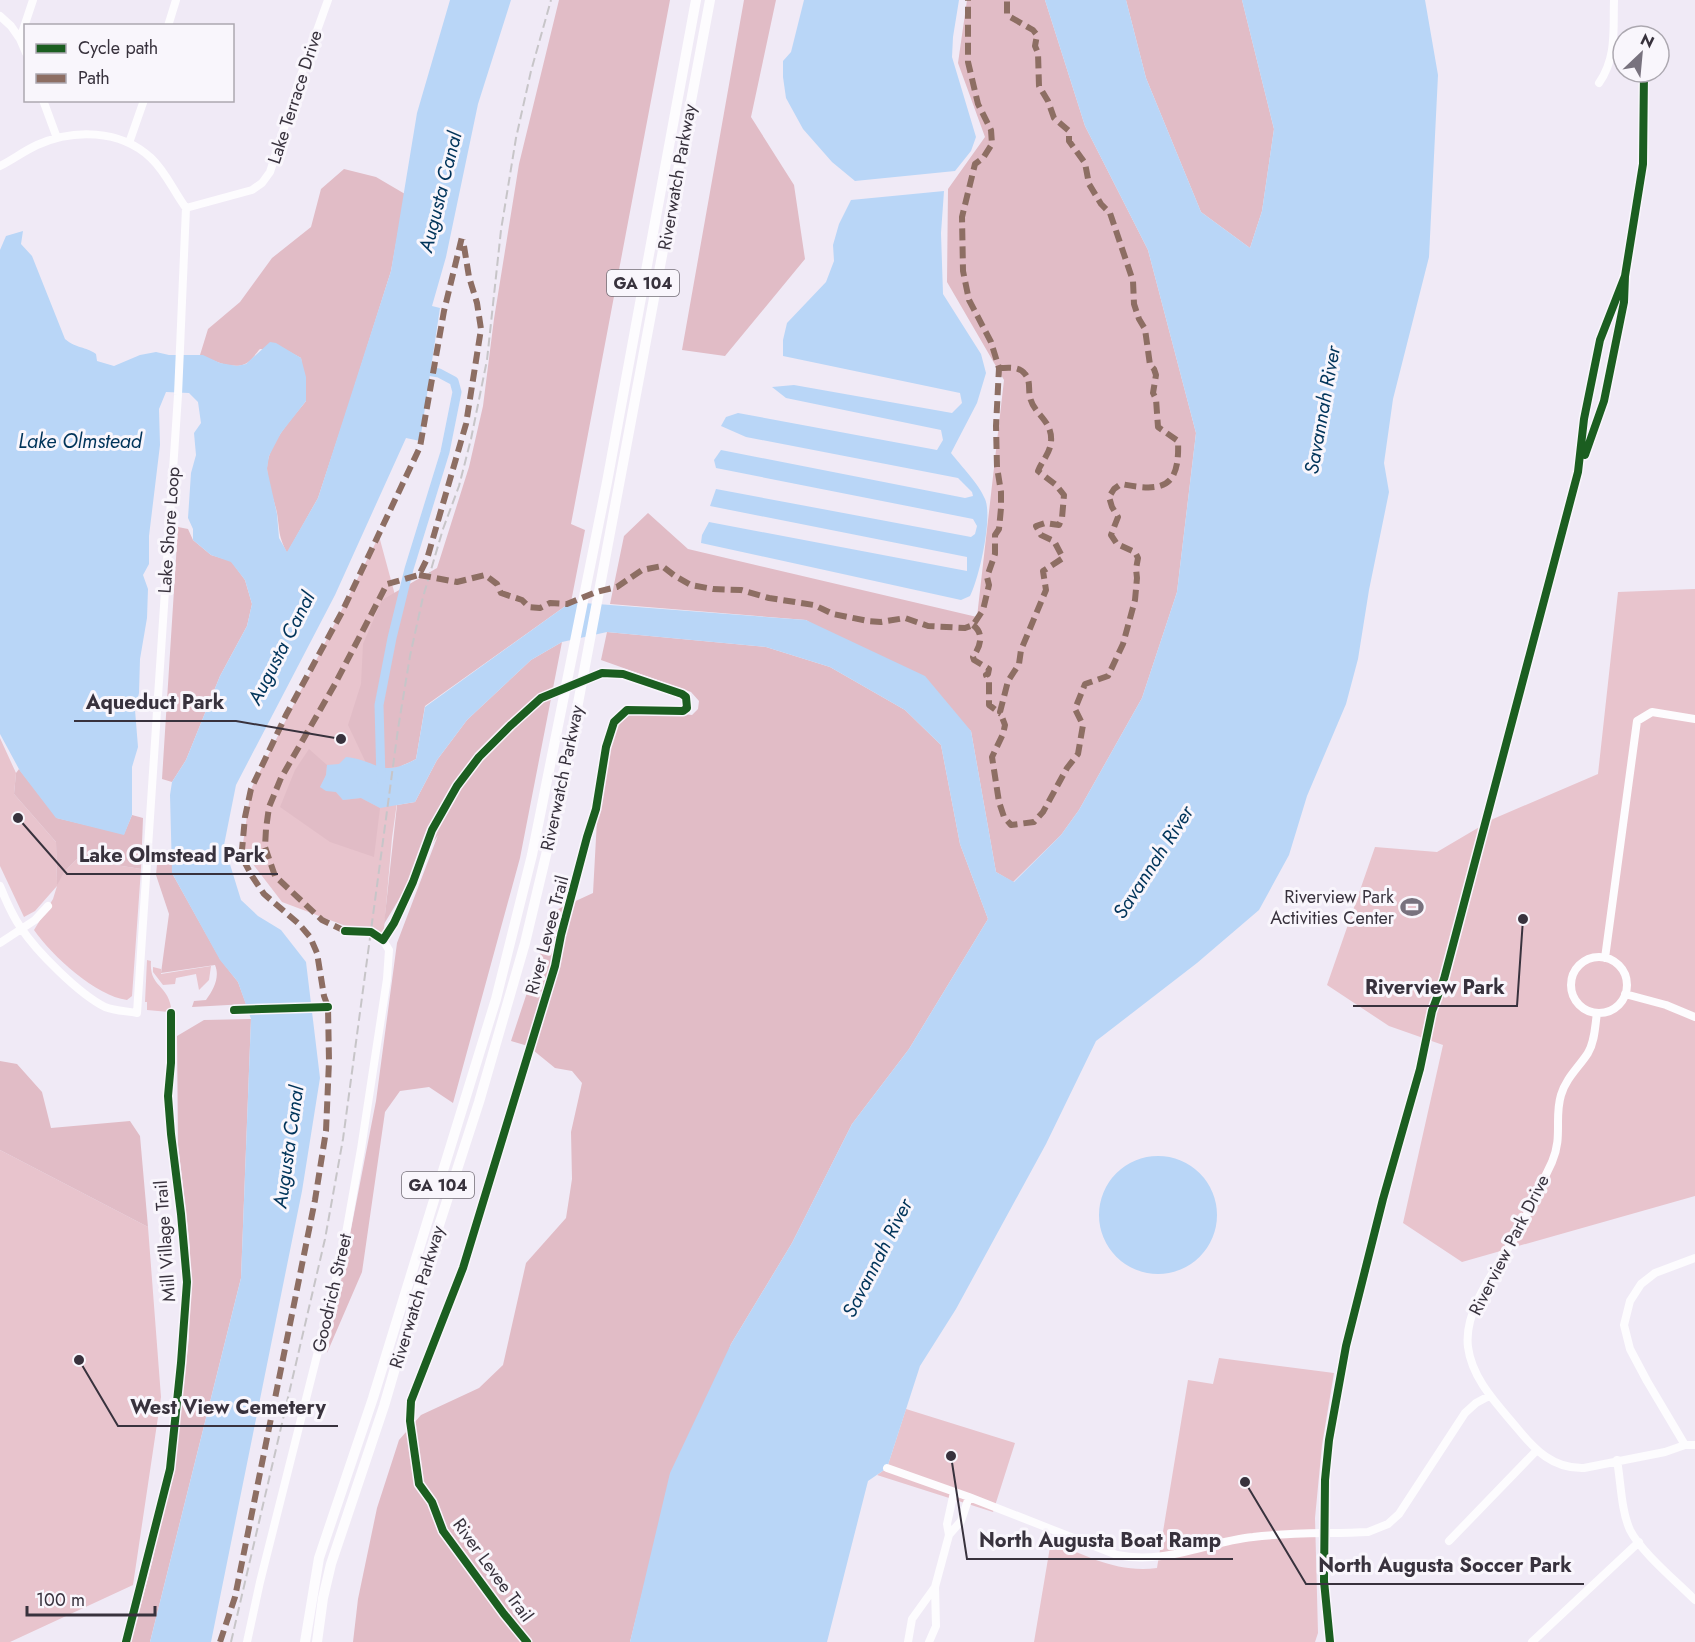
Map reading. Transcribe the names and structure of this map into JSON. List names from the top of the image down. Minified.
{"streets":{"main road":["Riverwatch Parkway","GA 104"],"street":["Lake Terrace Drive","Lake Shore Loop","Riverview Park Drive","Goodrich Street"],"cycle path":["River Levee Trail","Mill Village Trail"]},"crossings":[["Lake Terrace Drive","Lake Shore Loop"]],"water":["Augusta Canal","Savannah River","Lake Olmstead"],"places":{"other":["Aqueduct Park","Lake Olmstead Park","Riverview Park","West View Cemetery","North Augusta Boat Ramp","North Augusta Soccer Park"],"sports":["Riverview Park Activities Center"]},"legend":["Cycle path","Path"],"scale_bar":"100 m","north":"top right"}
